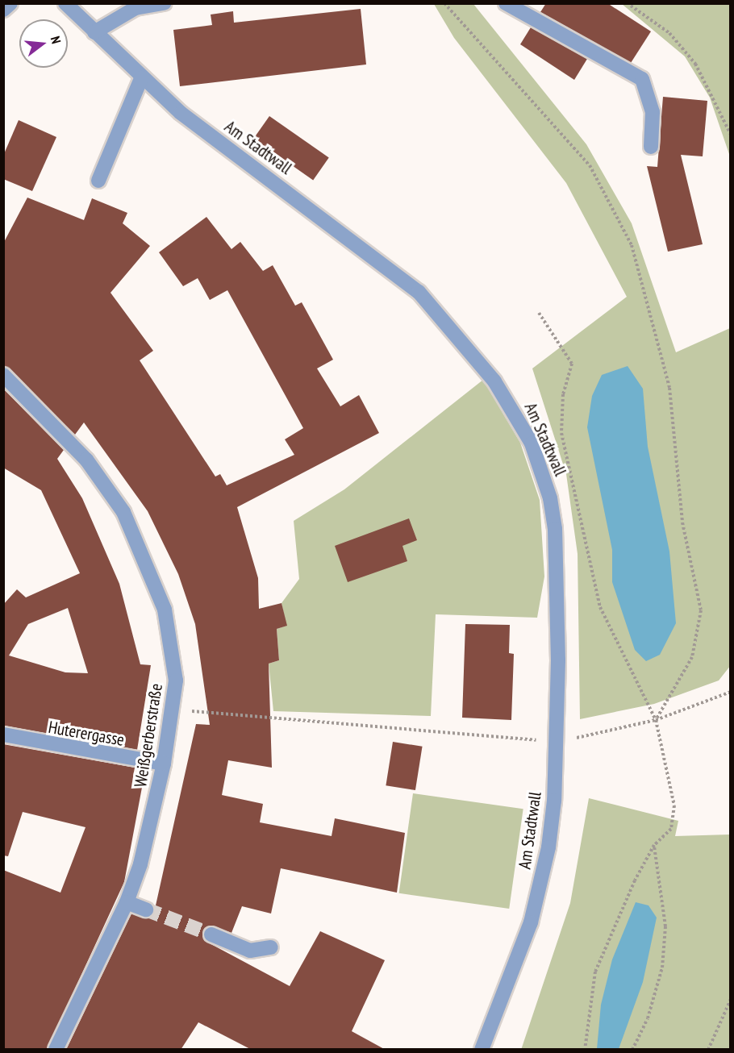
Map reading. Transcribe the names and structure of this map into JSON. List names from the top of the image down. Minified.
{"streets":{"street":["Am Stadtwall","Huterergasse","Weißgerberstraße"]},"crossings":[["Huterergasse","Weißgerberstraße"]],"north":"right"}
